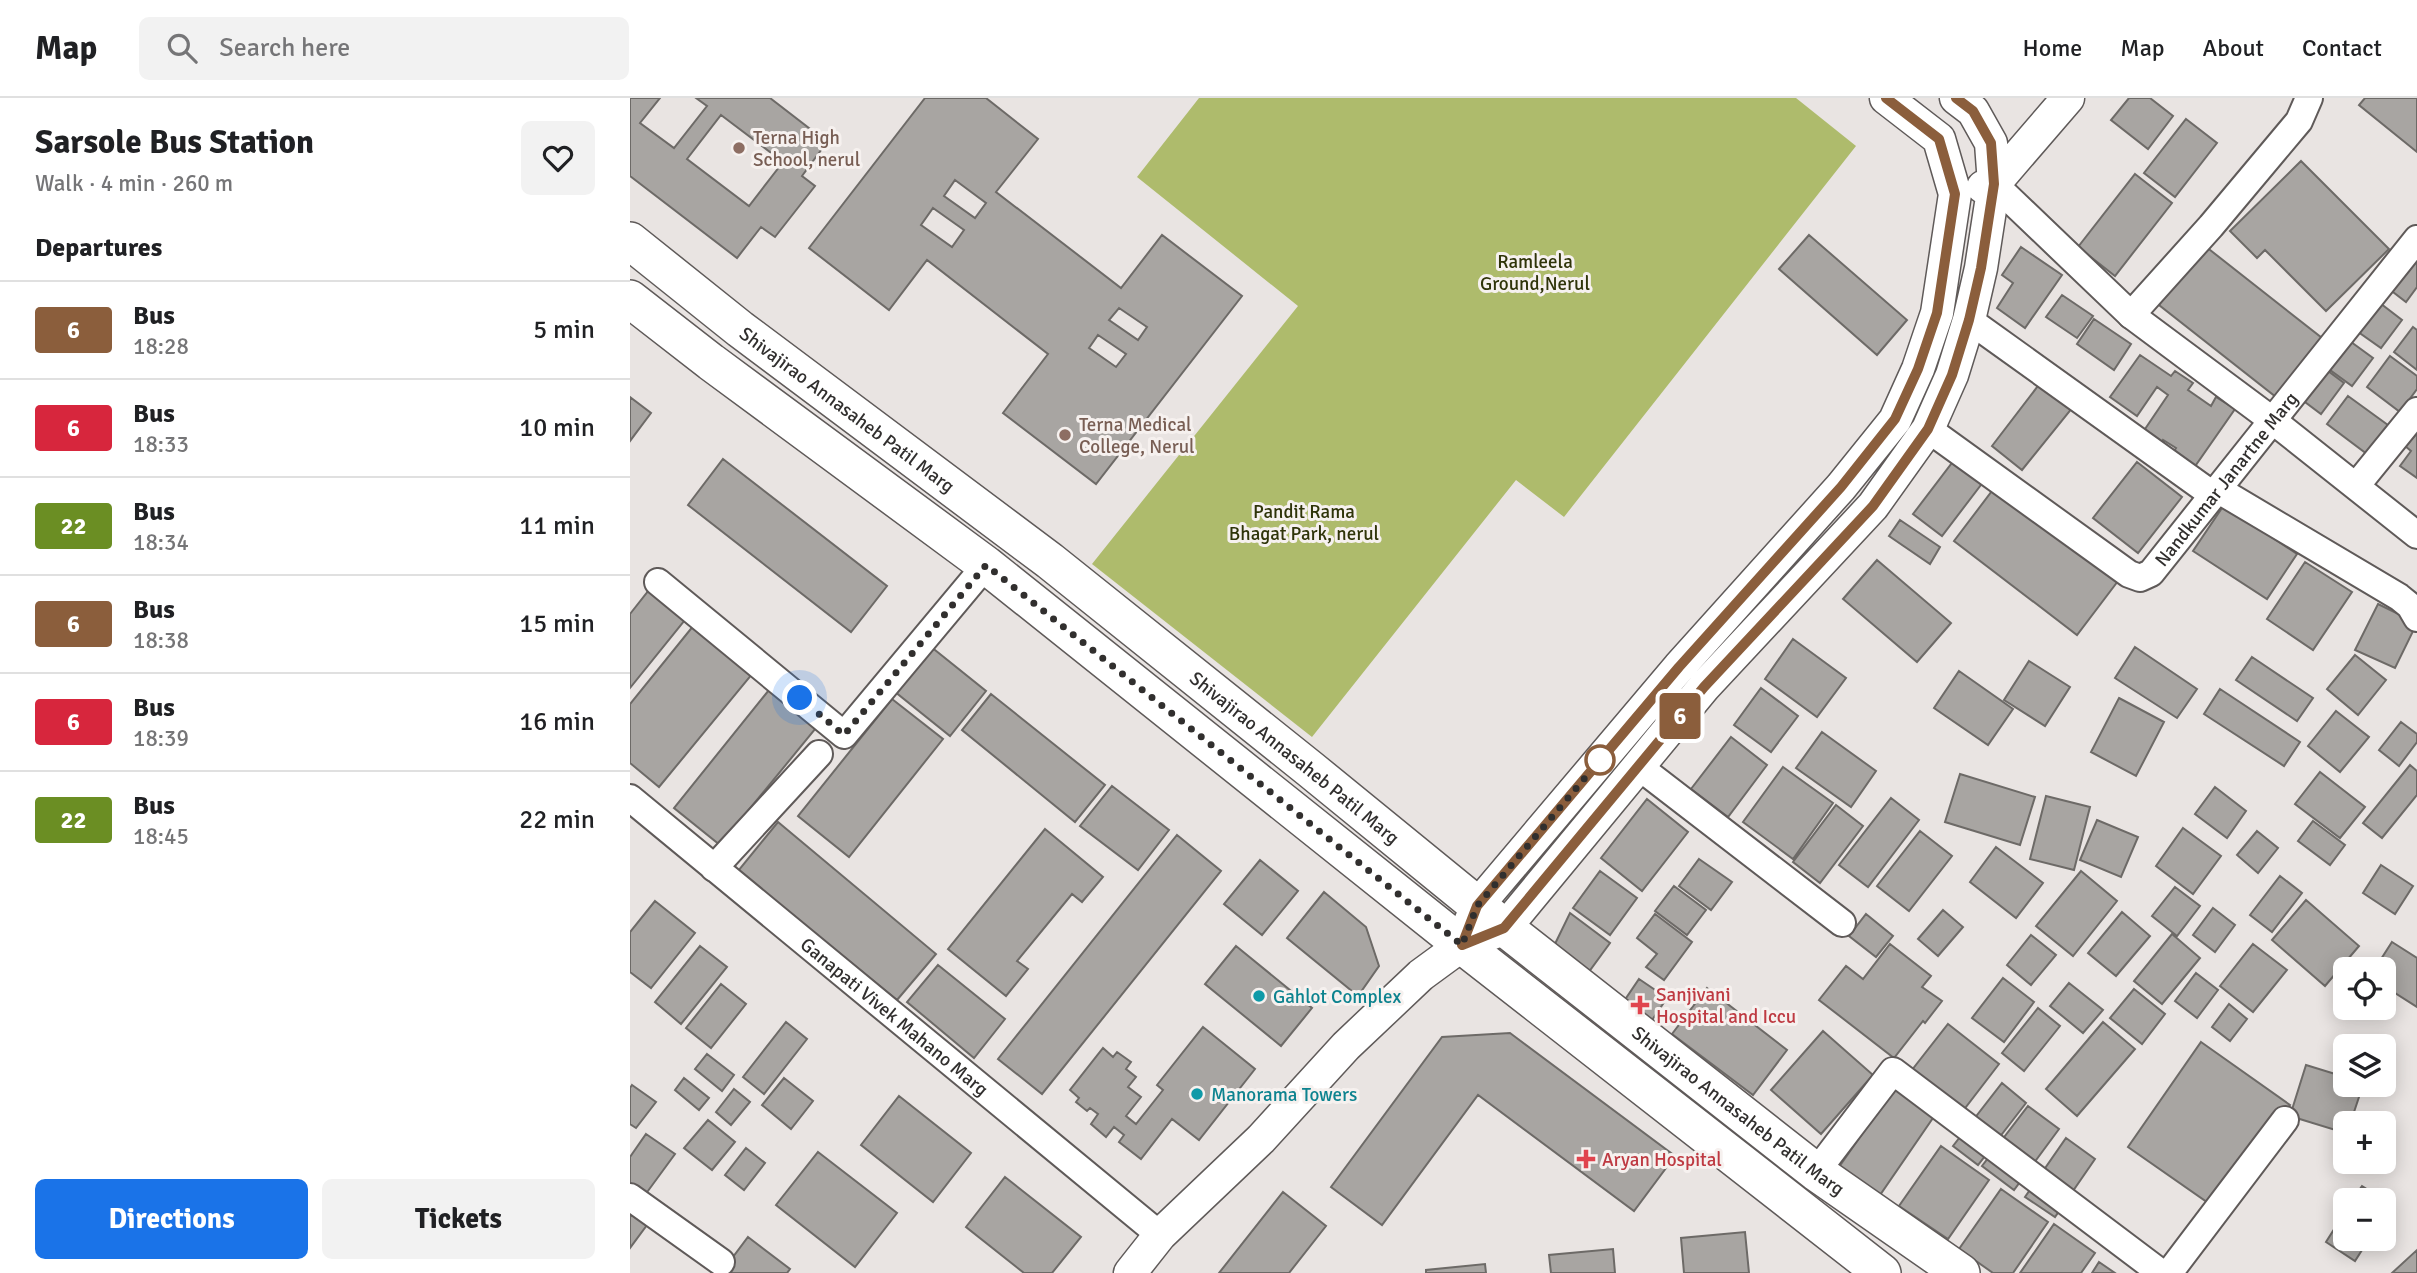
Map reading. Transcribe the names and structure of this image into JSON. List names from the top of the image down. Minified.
{"streets":{"main road":["Shivajirao Annasaheb Patil Marg"],"street":["Nandkumar Janartne Marg","Ganapati Vivek Mahano Marg"]},"parks":["Ramleela Ground,Nerul","Pandit Rama Bhagat Park, nerul"],"places":{"other":["Terna High School, nerul","Terna Medical College, Nerul","Gahlot Complex","Manorama Towers"],"health":["Sanjivani Hospital and Iccu","Aryan Hospital"]},"lines":["bus line 6"],"page":{"header":"Map","search":"Search here","nav":["Home","Map","About","Contact"],"heading":[["Sarsole Bus Station","Walk · 4 min · 260 m"],"Departures"],"on_map":"6","list":[{"mark":"6","name":"Bus","note":"18:28","value":"5 min"},{"mark":"6","name":"Bus","note":"18:33","value":"10 min"},{"mark":"22","name":"Bus","note":"18:34","value":"11 min"},{"mark":"6","name":"Bus","note":"18:38","value":"15 min"},{"mark":"6","name":"Bus","note":"18:39","value":"16 min"},{"mark":"22","name":"Bus","note":"18:45","value":"22 min"}],"map_buttons":["+","−"],"buttons":["Directions","Tickets"]}}
